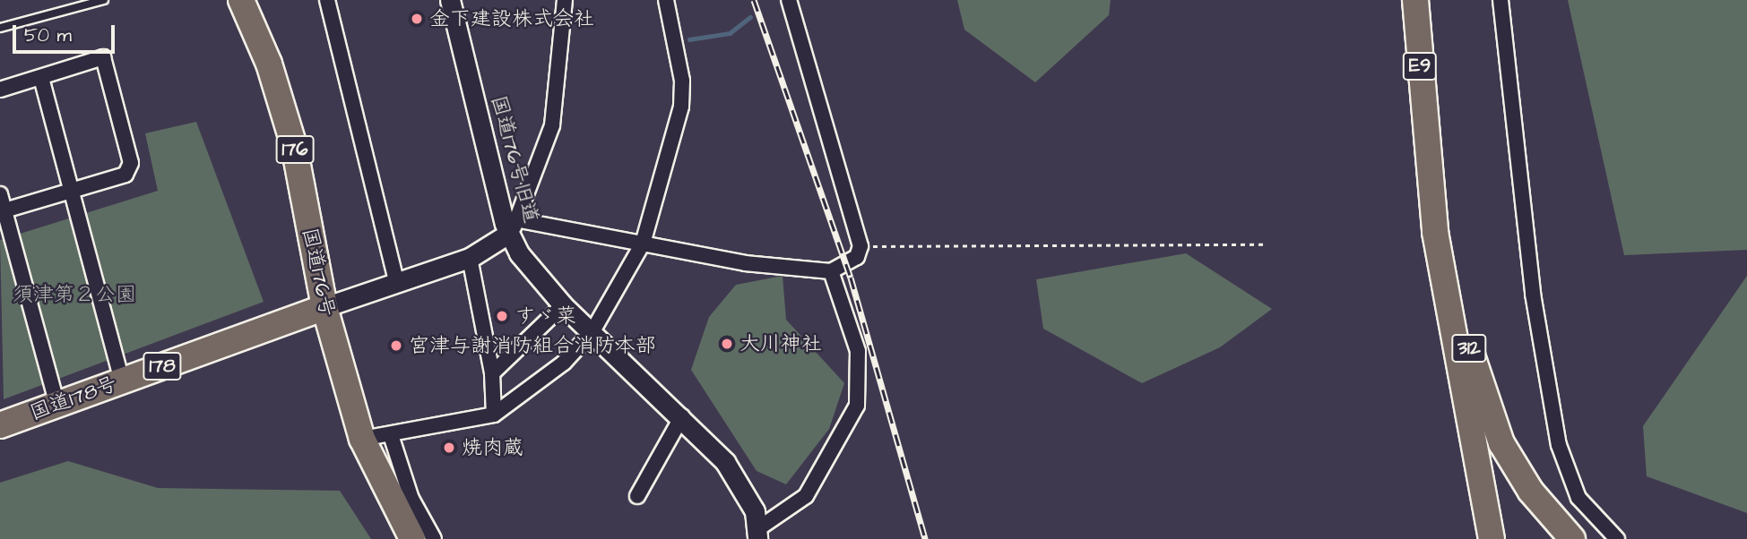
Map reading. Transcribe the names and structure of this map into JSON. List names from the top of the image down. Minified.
{"streets":{"highway":["E9","176","国道176号","312","178","国道178号"],"street":["国道176号旧道"]},"crossings":[["E9","312"],["国道176号","国道178号"]],"parks":["須津第２公園"],"places":["金下建設株式会社","すゞ菜","大川神社","宮津与謝消防組合消防本部","焼肉蔵"],"scale_bar":"50 m"}
